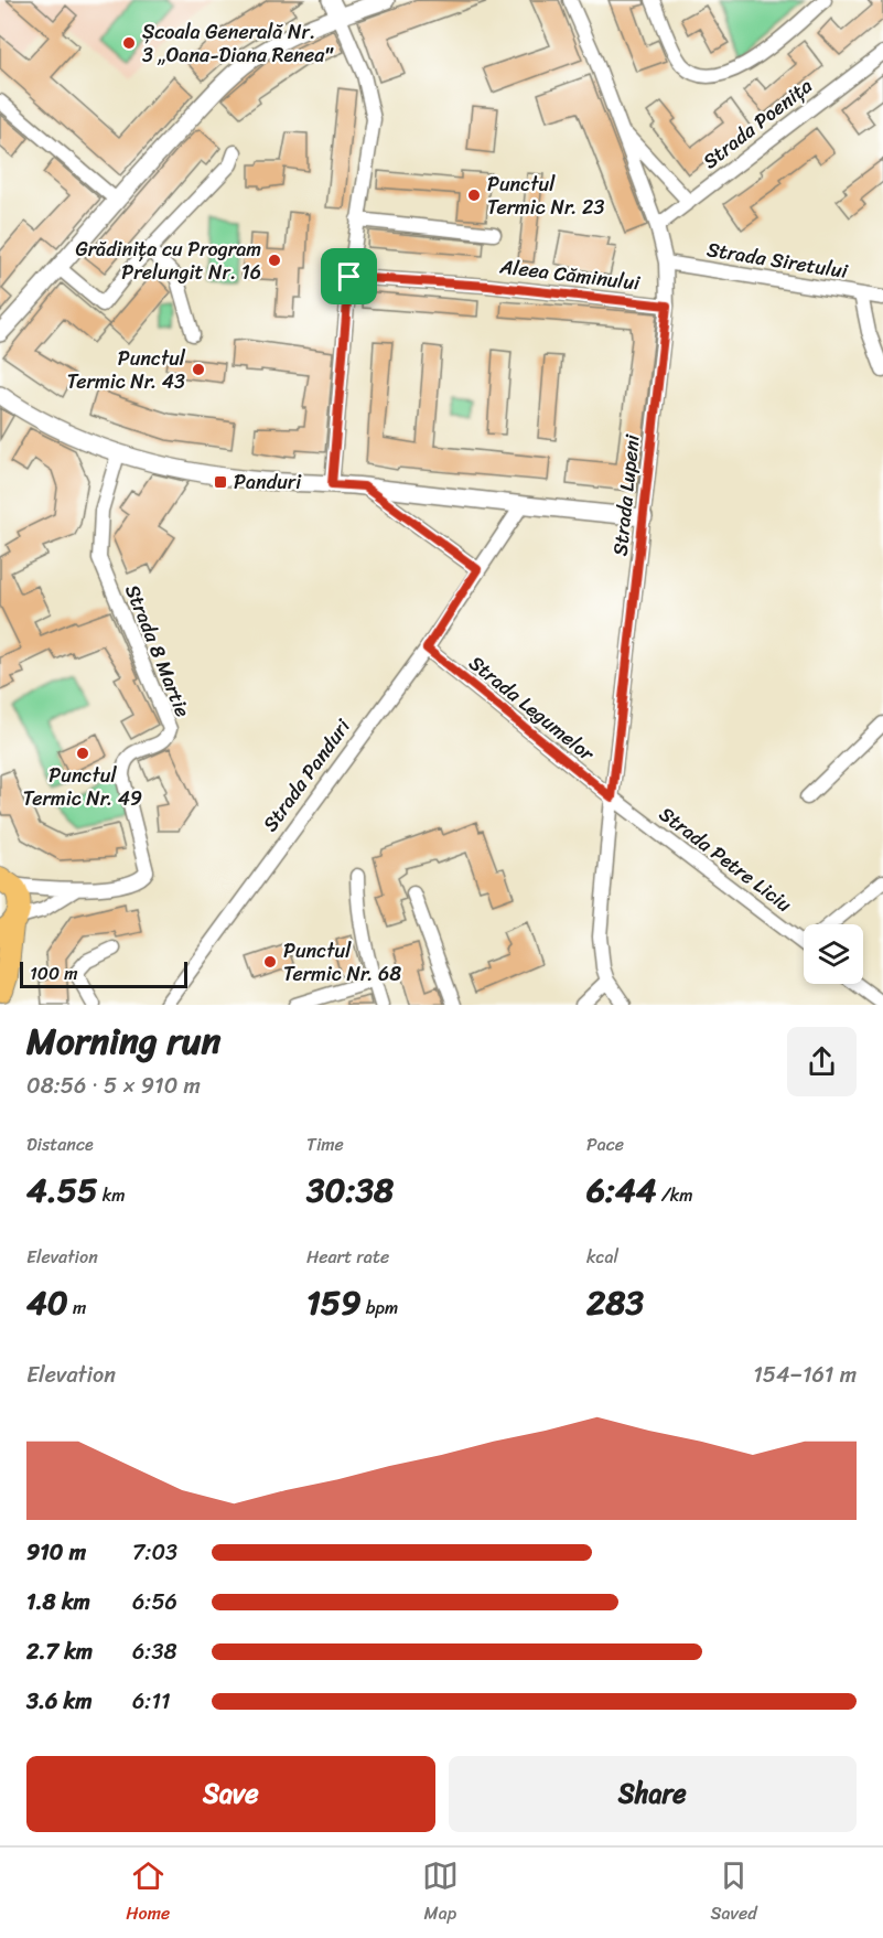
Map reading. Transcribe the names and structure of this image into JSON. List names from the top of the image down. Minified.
{"streets":{"street":["Strada Poenița","Strada Siretului","Aleea Căminului","Strada Lupeni","Strada 8 Martie","Strada Legumelor","Strada Panduri","Strada Petre Liciu"]},"crossings":[["Strada Poenița","Strada Lupeni"],["Strada Siretului","Strada Lupeni"],["Aleea Căminului","Strada Lupeni"],["Strada Lupeni","Strada Legumelor"],["Strada Lupeni","Strada Petre Liciu"],["Strada Legumelor","Strada Panduri"],["Strada Legumelor","Strada Petre Liciu"]],"places":{"other":["Școala Generală Nr. 3 „Oana-Diana Renea\"","Punctul Termic Nr. 23","Grădinița cu Program Prelungit Nr. 16","Punctul Termic Nr. 43","Punctul Termic Nr. 49","Punctul Termic Nr. 68"],"transit":["Panduri"]},"scale_bar":"100 m","page":{"scale":"100 m","heading":["Morning run","08:56 · 5 × 910 m"],"stats":[["Distance","4.55 km"],["Time","30:38"],["Pace","6:44 /km"],["Elevation","40 m"],["Heart rate","159 bpm"],["kcal","283"]],"chart":["Elevation","154–161 m"],"list":[{"name":"910 m","note":"7:03"},{"name":"1.8 km","note":"6:56"},{"name":"2.7 km","note":"6:38"},{"name":"3.6 km","note":"6:11"}],"buttons":["Save","Share"],"tabs":["Home","Map","Saved"]}}
